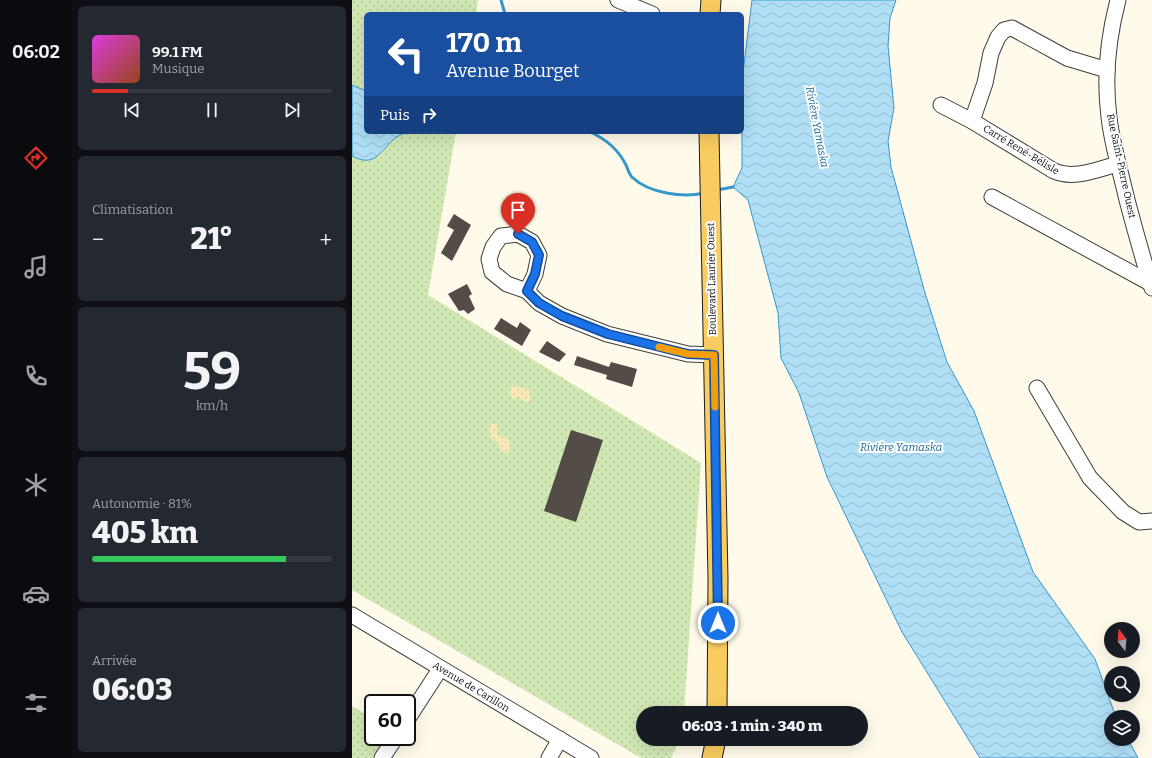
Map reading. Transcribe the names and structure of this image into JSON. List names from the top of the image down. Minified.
{"streets":{"main road":["Boulevard Laurier Ouest"],"street":["Carré René-Bélisle","Rue Saint-Pierre Ouest","Avenue de Carillon"]},"crossings":[["Carré René-Bélisle","Rue Saint-Pierre Ouest"]],"water":["Rivière Yamaska"],"north":"top","page":{"tabs":"06:02","turn":["170 m","Avenue Bourget"],"song":["99.1 FM","Musique"],"then":"Puis","tile":["Climatisation",["59","km/h"],["Autonomie · 81%","405 km"],["Arrivée","06:03"]],"heat":["−","21°","+"],"limit":"60","trip":"06:03 · 1 min · 340 m"}}
